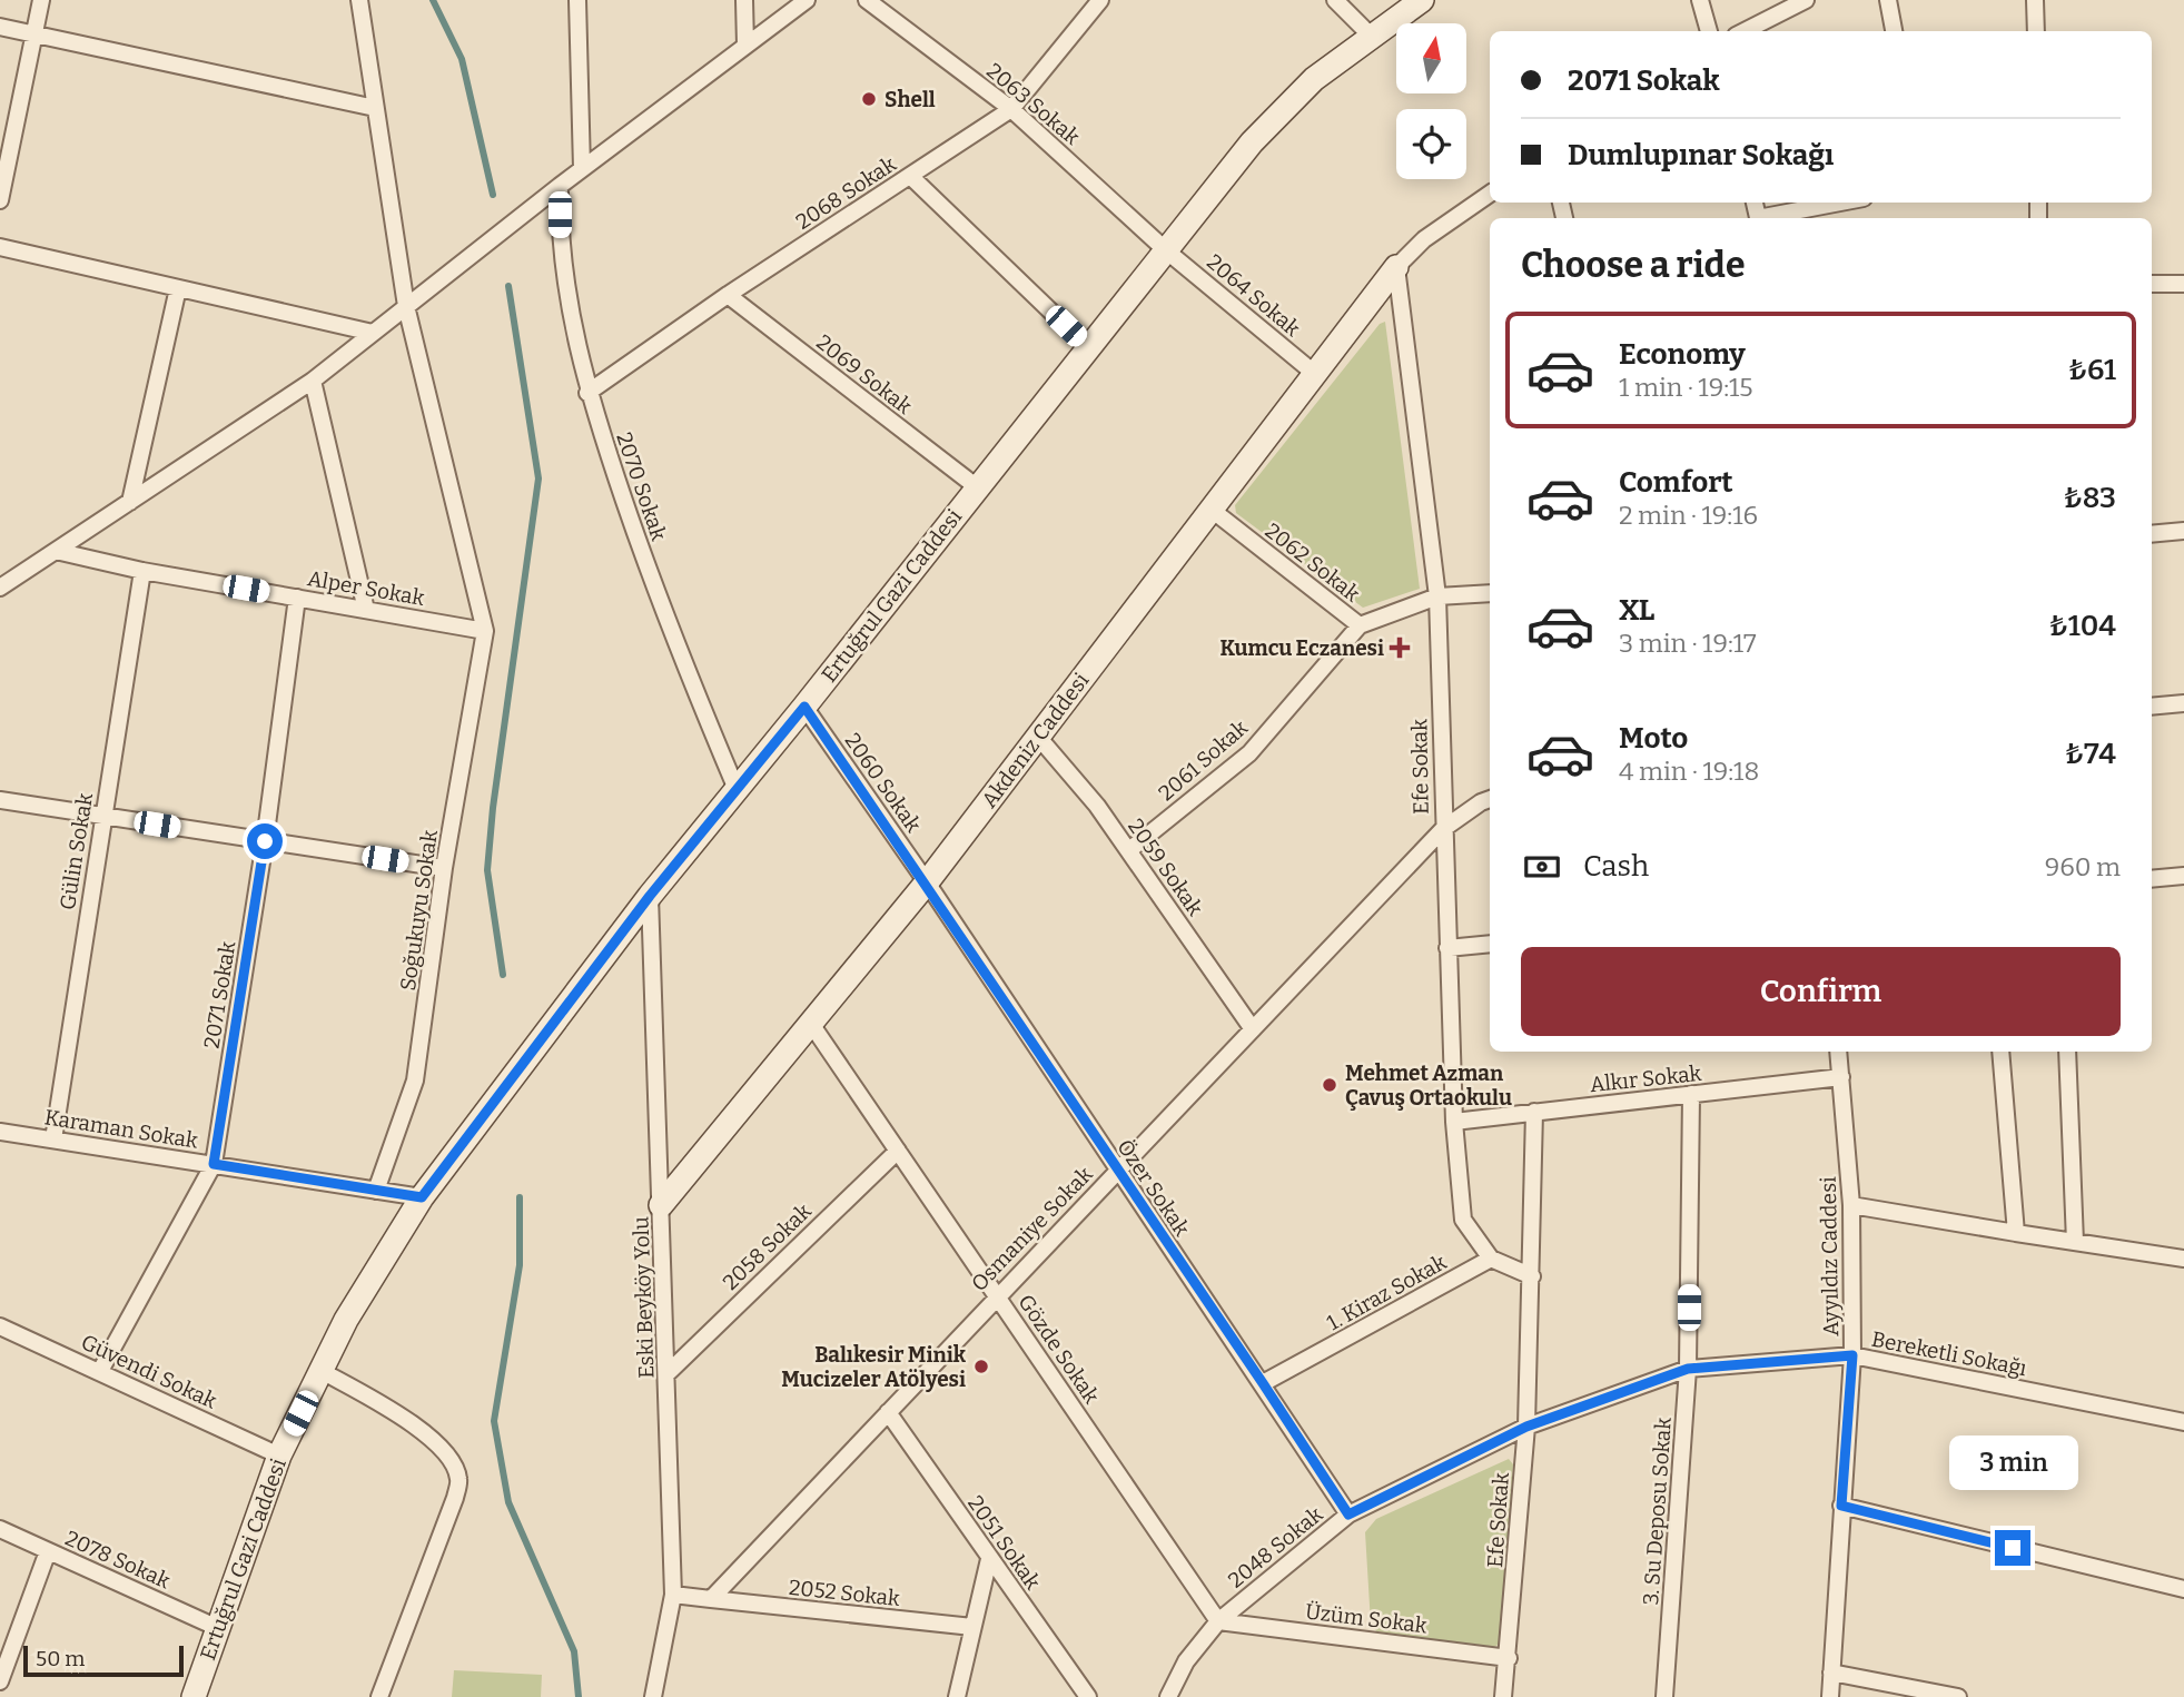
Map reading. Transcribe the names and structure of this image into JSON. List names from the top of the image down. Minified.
{"streets":{"main road":["Ertuğrul Gazi Caddesi","Akdeniz Caddesi"],"street":["2063 Sokak","2068 Sokak","2064 Sokak","2069 Sokak","2070 Sokak","2062 Sokak","Alper Sokak","2061 Sokak","Efe Sokak","2060 Sokak","Gülin Sokak","2059 Sokak","Soğukuyu Sokak","2071 Sokak","Alkır Sokak","Karaman Sokak","Özer Sokak","Osmaniye Sokak","2058 Sokak","Ayyıldız Caddesi","1. Kiraz Sokak","Eski Beyköy Yolu","Gözde Sokak","Bereketli Sokağı","Güvendi Sokak","3. Su Deposu Sokak","2051 Sokak","2048 Sokak","2078 Sokak","2052 Sokak","Üzüm Sokak"]},"crossings":[["2063 Sokak","2068 Sokak"],["2063 Sokak","2064 Sokak"],["2063 Sokak","Ertuğrul Gazi Caddesi"],["2068 Sokak","2069 Sokak"],["2068 Sokak","2070 Sokak"],["2064 Sokak","Ertuğrul Gazi Caddesi"],["2064 Sokak","Akdeniz Caddesi"],["2069 Sokak","Ertuğrul Gazi Caddesi"],["2070 Sokak","Ertuğrul Gazi Caddesi"],["2062 Sokak","Akdeniz Caddesi"],["2062 Sokak","2061 Sokak"],["2062 Sokak","Efe Sokak"],["Alper Sokak","Gülin Sokak"],["Alper Sokak","Soğukuyu Sokak"],["Alper Sokak","2071 Sokak"],["Ertuğrul Gazi Caddesi","2060 Sokak"],["Ertuğrul Gazi Caddesi","Karaman Sokak"],["Ertuğrul Gazi Caddesi","Eski Beyköy Yolu"],["Ertuğrul Gazi Caddesi","Güvendi Sokak"],["Ertuğrul Gazi Caddesi","2078 Sokak"],["Akdeniz Caddesi","Efe Sokak"],["Akdeniz Caddesi","2060 Sokak"],["Akdeniz Caddesi","2059 Sokak"],["Akdeniz Caddesi","Özer Sokak"],["Akdeniz Caddesi","Eski Beyköy Yolu"],["Akdeniz Caddesi","Gözde Sokak"],["2061 Sokak","2059 Sokak"],["Efe Sokak","Alkır Sokak"],["Efe Sokak","Osmaniye Sokak"],["Efe Sokak","1. Kiraz Sokak"],["Efe Sokak","Bereketli Sokağı"],["Efe Sokak","2048 Sokak"],["Efe Sokak","Üzüm Sokak"],["2060 Sokak","Özer Sokak"],["Gülin Sokak","Karaman Sokak"],["2059 Sokak","Osmaniye Sokak"],["Soğukuyu Sokak","Karaman Sokak"],["2071 Sokak","Karaman Sokak"],["2071 Sokak","Güvendi Sokak"],["Alkır Sokak","Ayyıldız Caddesi"],["Alkır Sokak","3. Su Deposu Sokak"],["Özer Sokak","Osmaniye Sokak"],["Özer Sokak","1. Kiraz Sokak"],["Özer Sokak","2048 Sokak"],["Osmaniye Sokak","Gözde Sokak"],["Osmaniye Sokak","2051 Sokak"],["Osmaniye Sokak","2052 Sokak"],["2058 Sokak","Eski Beyköy Yolu"],["2058 Sokak","Gözde Sokak"],["Ayyıldız Caddesi","Bereketli Sokağı"],["Gözde Sokak","2048 Sokak"],["Gözde Sokak","Üzüm Sokak"],["Bereketli Sokağı","3. Su Deposu Sokak"],["Bereketli Sokağı","2048 Sokak"],["2048 Sokak","Üzüm Sokak"]],"places":{"other":["Shell","Mehmet Azman Çavuş Ortaokulu","Balıkesir Minik Mucizeler Atölyesi"],"health":["Kumcu Eczanesi"]},"scale_bar":"50 m","north":"top","page":{"banner":["2071 Sokak","Dumlupınar Sokağı"],"heading":"Choose a ride","list":[{"name":"Economy","note":"1 min · 19:15","value":"₺61"},{"name":"Comfort","note":"2 min · 19:16","value":"₺83"},{"name":"XL","note":"3 min · 19:17","value":"₺104"},{"name":"Moto","note":"4 min · 19:18","value":"₺74"}],"pay":["Cash","960 m"],"buttons":"Confirm","bubble":"3 min","scale":"50 m"}}
